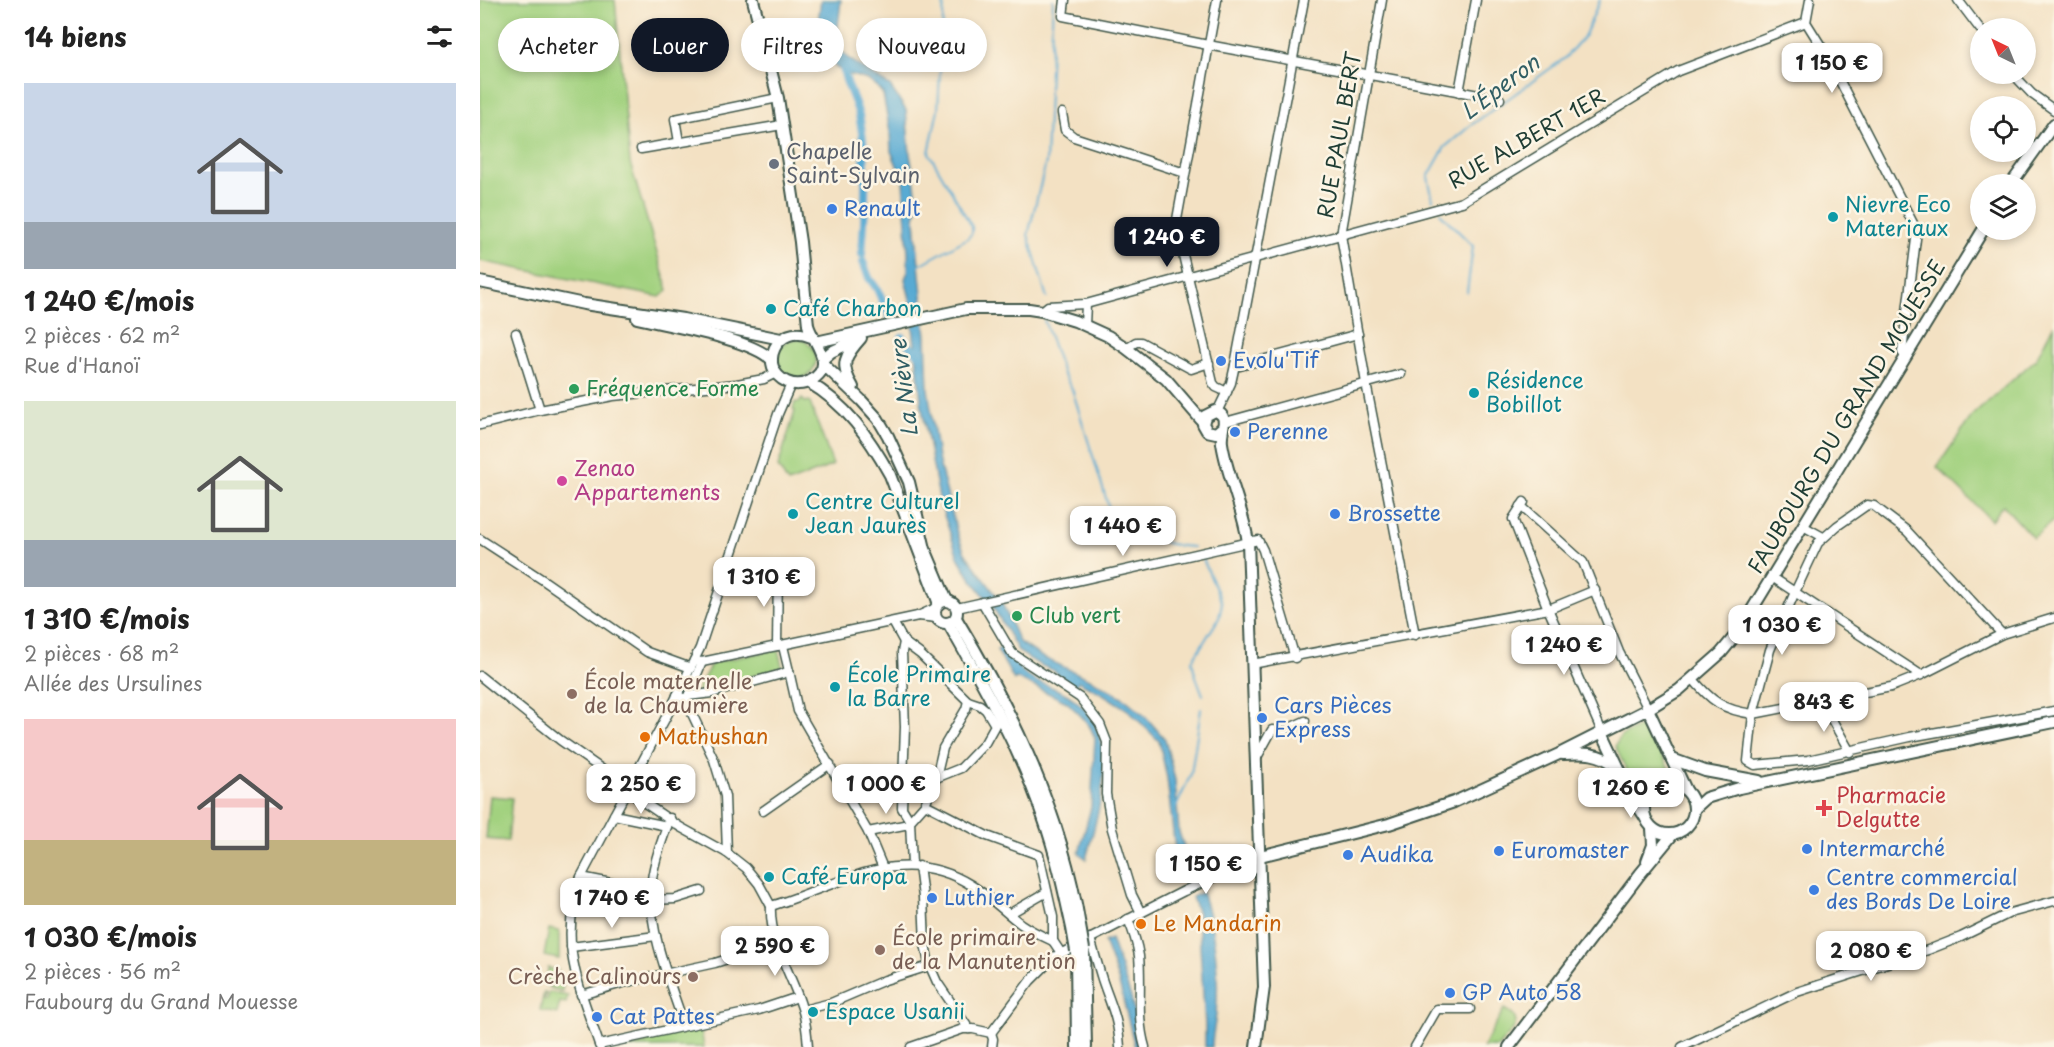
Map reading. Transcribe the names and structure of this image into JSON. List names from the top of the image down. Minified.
{"streets":{"main road":["FAUBOURG DU GRAND MOUESSE"],"street":["RUE PAUL BERT","RUE ALBERT 1ER"]},"crossings":[["RUE PAUL BERT","RUE ALBERT 1ER"]],"water":["L'Éperon","La Nièvre"],"places":{"other":["Chapelle Saint-Sylvain","Renault","Nievre Eco Materiaux","Café Charbon","Evolu'Tif","Fréquence Forme","Résidence Bobillot","Perenne","Zenao Appartements","Centre Culturel Jean Jaurès","Brossette","Club vert","École Primaire la Barre","École maternelle de la Chaumière","Cars Pièces Express","Mathushan","Intermarché","Euromaster","Audika","Café Europa","Centre commercial des Bords De Loire","Luthier","Le Mandarin","École primaire de la Manutention","Crèche Calinours","GP Auto 58","Espace Usanii","Cat Pattes"],"health":["Pharmacie Delgutte"]},"north":"top left","page":{"heading":"14 biens","chip":["Acheter","Louer","Filtres","Nouveau"],"price":["1 150 €","1 240 €","1 440 €","1 310 €","1 030 €","1 240 €","843 €","2 250 €","1 000 €","1 260 €","1 150 €","1 740 €","2 590 €","2 080 €"],"list":[{"name":"1 240 €/mois","note":"2 pièces · 62 m² · Rue d'Hanoï"},{"name":"1 310 €/mois","note":"2 pièces · 68 m² · Allée des Ursulines"},{"name":"1 030 €/mois","note":"2 pièces · 56 m² · Faubourg du Grand Mouesse"}]}}
